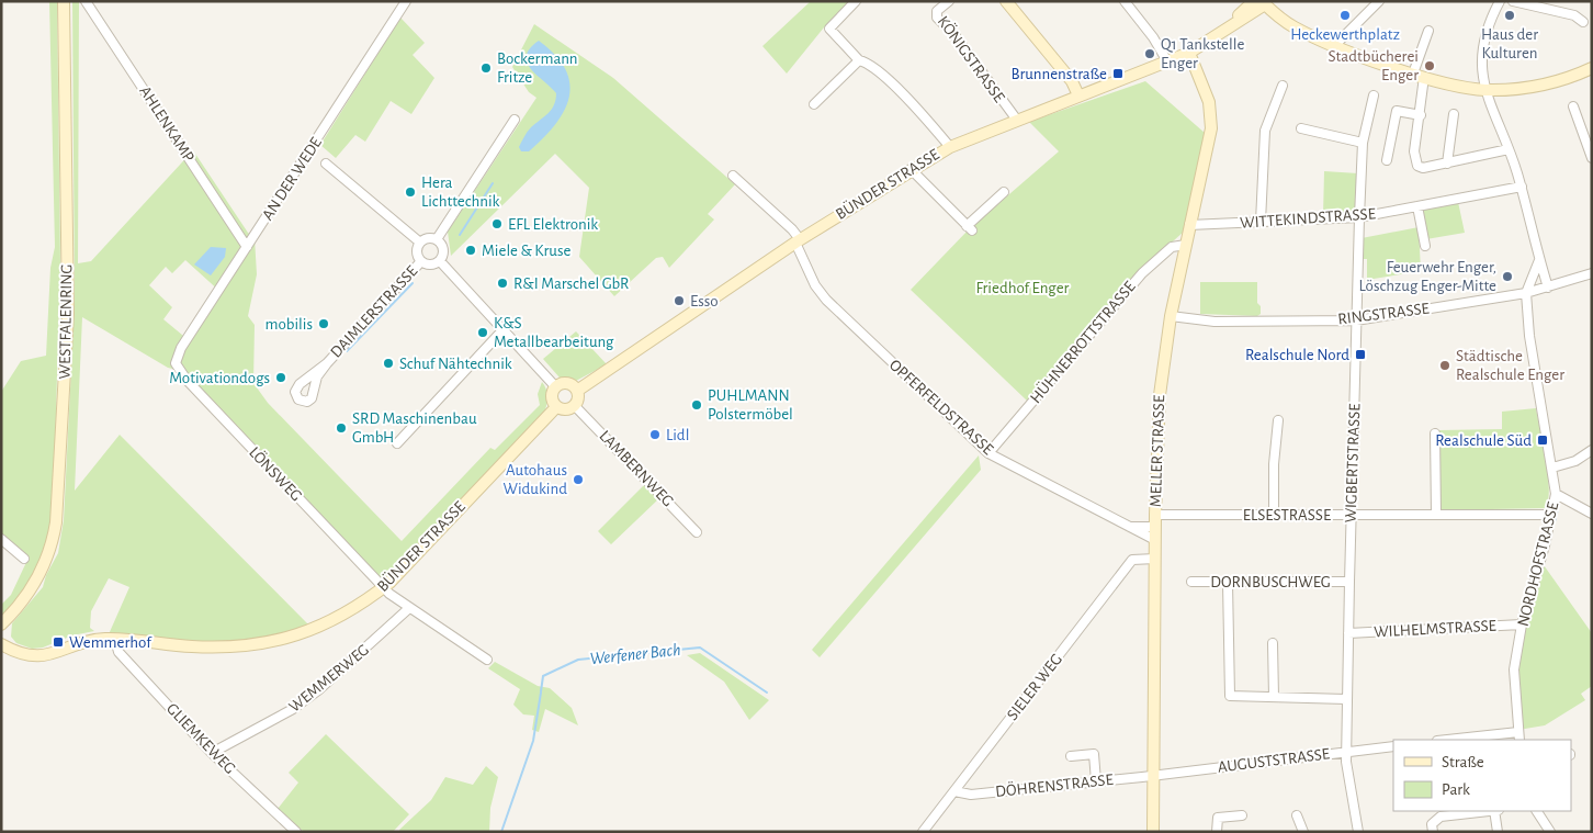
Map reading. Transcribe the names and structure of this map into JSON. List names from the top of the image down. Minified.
{"streets":{"street":["KÖNIGSTRASSE","AHLENKAMP","AN DER WEDE","BÜNDER STRASSE","WITTEKINDSTRASSE","DAIMLERSTRASSE","RINGSTRASSE","WESTFALENRING","HÜHNERROTTSTRASSE","OPFERFELDSTRASSE","MELLER STRASSE","WIGBERTSTRASSE","LAMBERNWEG","LÖNSWEG","ELSESTRASSE","NORDHOFSTRASSE","DORNBUSCHWEG","WILHELMSTRASSE","WEMMERWEG","SIELER WEG","GLIEMKEWEG","AUGUSTSTRASSE","DÖHRENSTRASSE"]},"crossings":[["KÖNIGSTRASSE","BÜNDER STRASSE"],["AHLENKAMP","AN DER WEDE"],["AN DER WEDE","LÖNSWEG"],["BÜNDER STRASSE","OPFERFELDSTRASSE"],["BÜNDER STRASSE","MELLER STRASSE"],["BÜNDER STRASSE","LAMBERNWEG"],["BÜNDER STRASSE","LÖNSWEG"],["BÜNDER STRASSE","GLIEMKEWEG"],["WITTEKINDSTRASSE","MELLER STRASSE"],["WITTEKINDSTRASSE","WIGBERTSTRASSE"],["RINGSTRASSE","MELLER STRASSE"],["RINGSTRASSE","WIGBERTSTRASSE"],["RINGSTRASSE","NORDHOFSTRASSE"],["HÜHNERROTTSTRASSE","OPFERFELDSTRASSE"],["HÜHNERROTTSTRASSE","MELLER STRASSE"],["OPFERFELDSTRASSE","MELLER STRASSE"],["MELLER STRASSE","ELSESTRASSE"],["MELLER STRASSE","SIELER WEG"],["MELLER STRASSE","AUGUSTSTRASSE"],["MELLER STRASSE","DÖHRENSTRASSE"],["WIGBERTSTRASSE","ELSESTRASSE"],["WIGBERTSTRASSE","DORNBUSCHWEG"],["WIGBERTSTRASSE","WILHELMSTRASSE"],["WIGBERTSTRASSE","AUGUSTSTRASSE"],["LÖNSWEG","WEMMERWEG"],["ELSESTRASSE","NORDHOFSTRASSE"],["NORDHOFSTRASSE","WILHELMSTRASSE"],["WEMMERWEG","GLIEMKEWEG"],["SIELER WEG","DÖHRENSTRASSE"],["AUGUSTSTRASSE","DÖHRENSTRASSE"]],"water":["Werfener Bach"],"parks":["Friedhof Enger"],"places":{"other":["Heckewerthplatz","Haus der Kulturen","Q1 Tankstelle Enger","Stadtbücherei Enger","Bockermann Fritze","Hera Lichttechnik","EFL Elektronik","Miele & Kruse","Feuerwehr Enger, Löschzug Enger-Mitte","R&I Marschel GbR","Esso","mobilis","K&S Metallbearbeitung","Schuf Nähtechnik","Städtische Realschule Enger","Motivationdogs","PUHLMANN Polstermöbel","SRD Maschinenbau GmbH","Lidl","Autohaus Widukind"],"transit":["Brunnenstraße","Realschule Nord","Realschule Süd","Wemmerhof"]},"legend":["Straße","Park"]}
